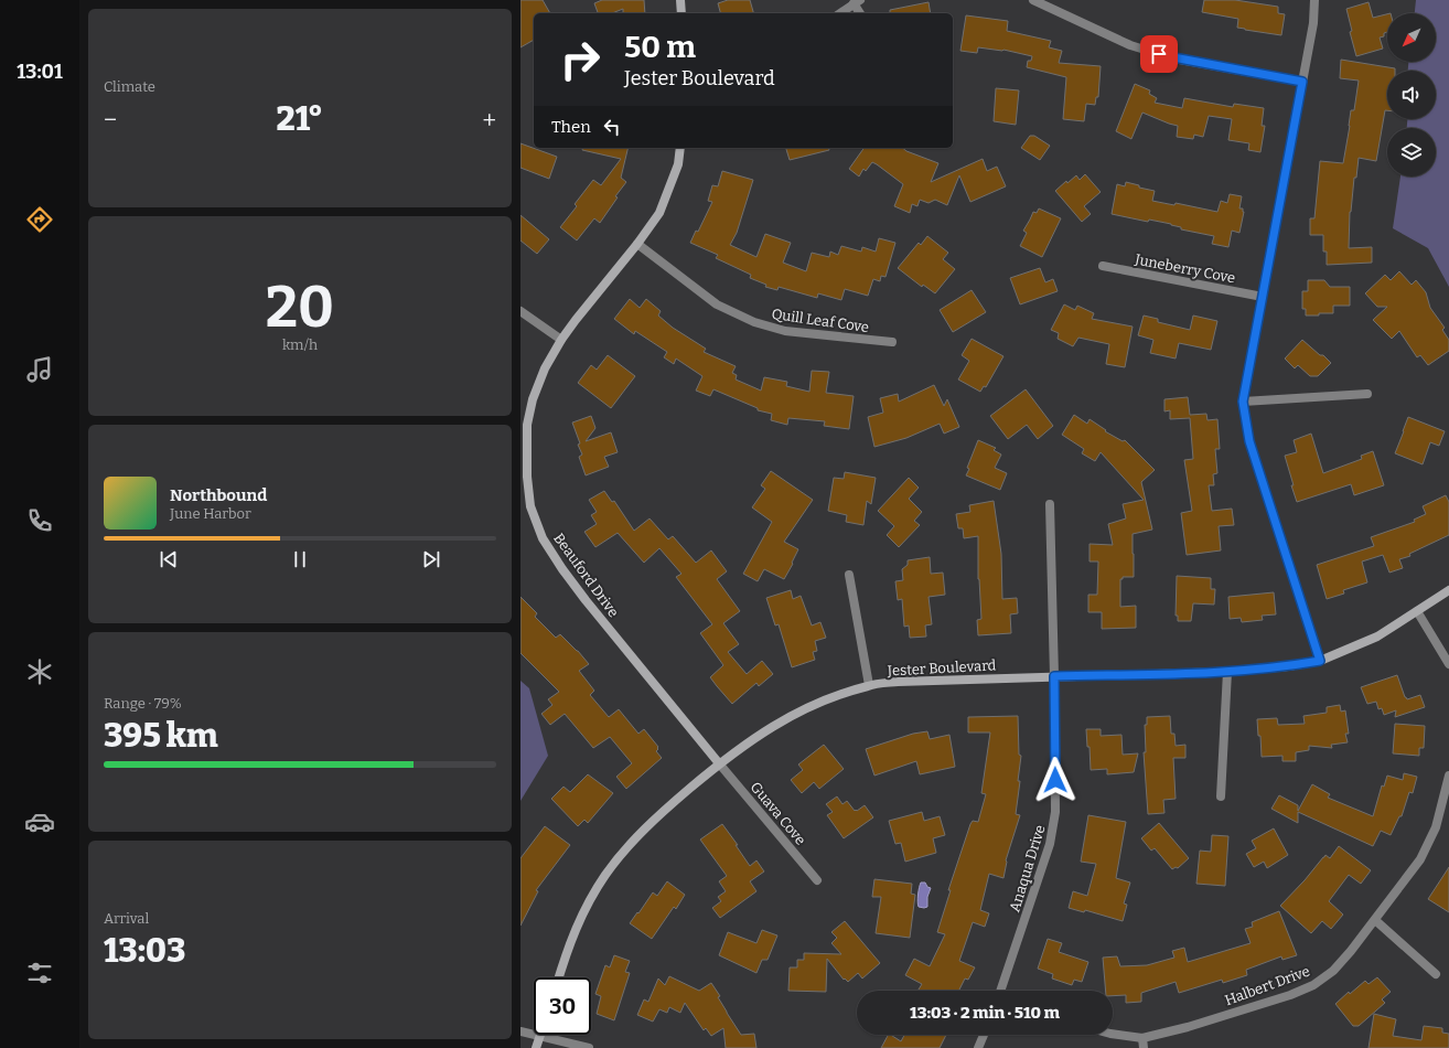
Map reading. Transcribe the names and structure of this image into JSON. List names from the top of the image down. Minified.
{"streets":{"street":["Juneberry Cove","Quill Leaf Cove","Beauford Drive","Jester Boulevard","Guava Cove","Anaqua Drive","Halbert Drive"]},"crossings":[["Quill Leaf Cove","Beauford Drive"],["Beauford Drive","Jester Boulevard"],["Beauford Drive","Guava Cove"],["Jester Boulevard","Guava Cove"],["Jester Boulevard","Anaqua Drive"]],"north":"bottom left","page":{"tabs":"13:01","tile":["Climate",["20","km/h"],["Range · 79%","395 km"],["Arrival","13:03"]],"turn":["50 m","Jester Boulevard"],"heat":["−","21°","+"],"then":"Then","song":["Northbound","June Harbor"],"limit":"30","trip":"13:03 · 2 min · 510 m"}}
